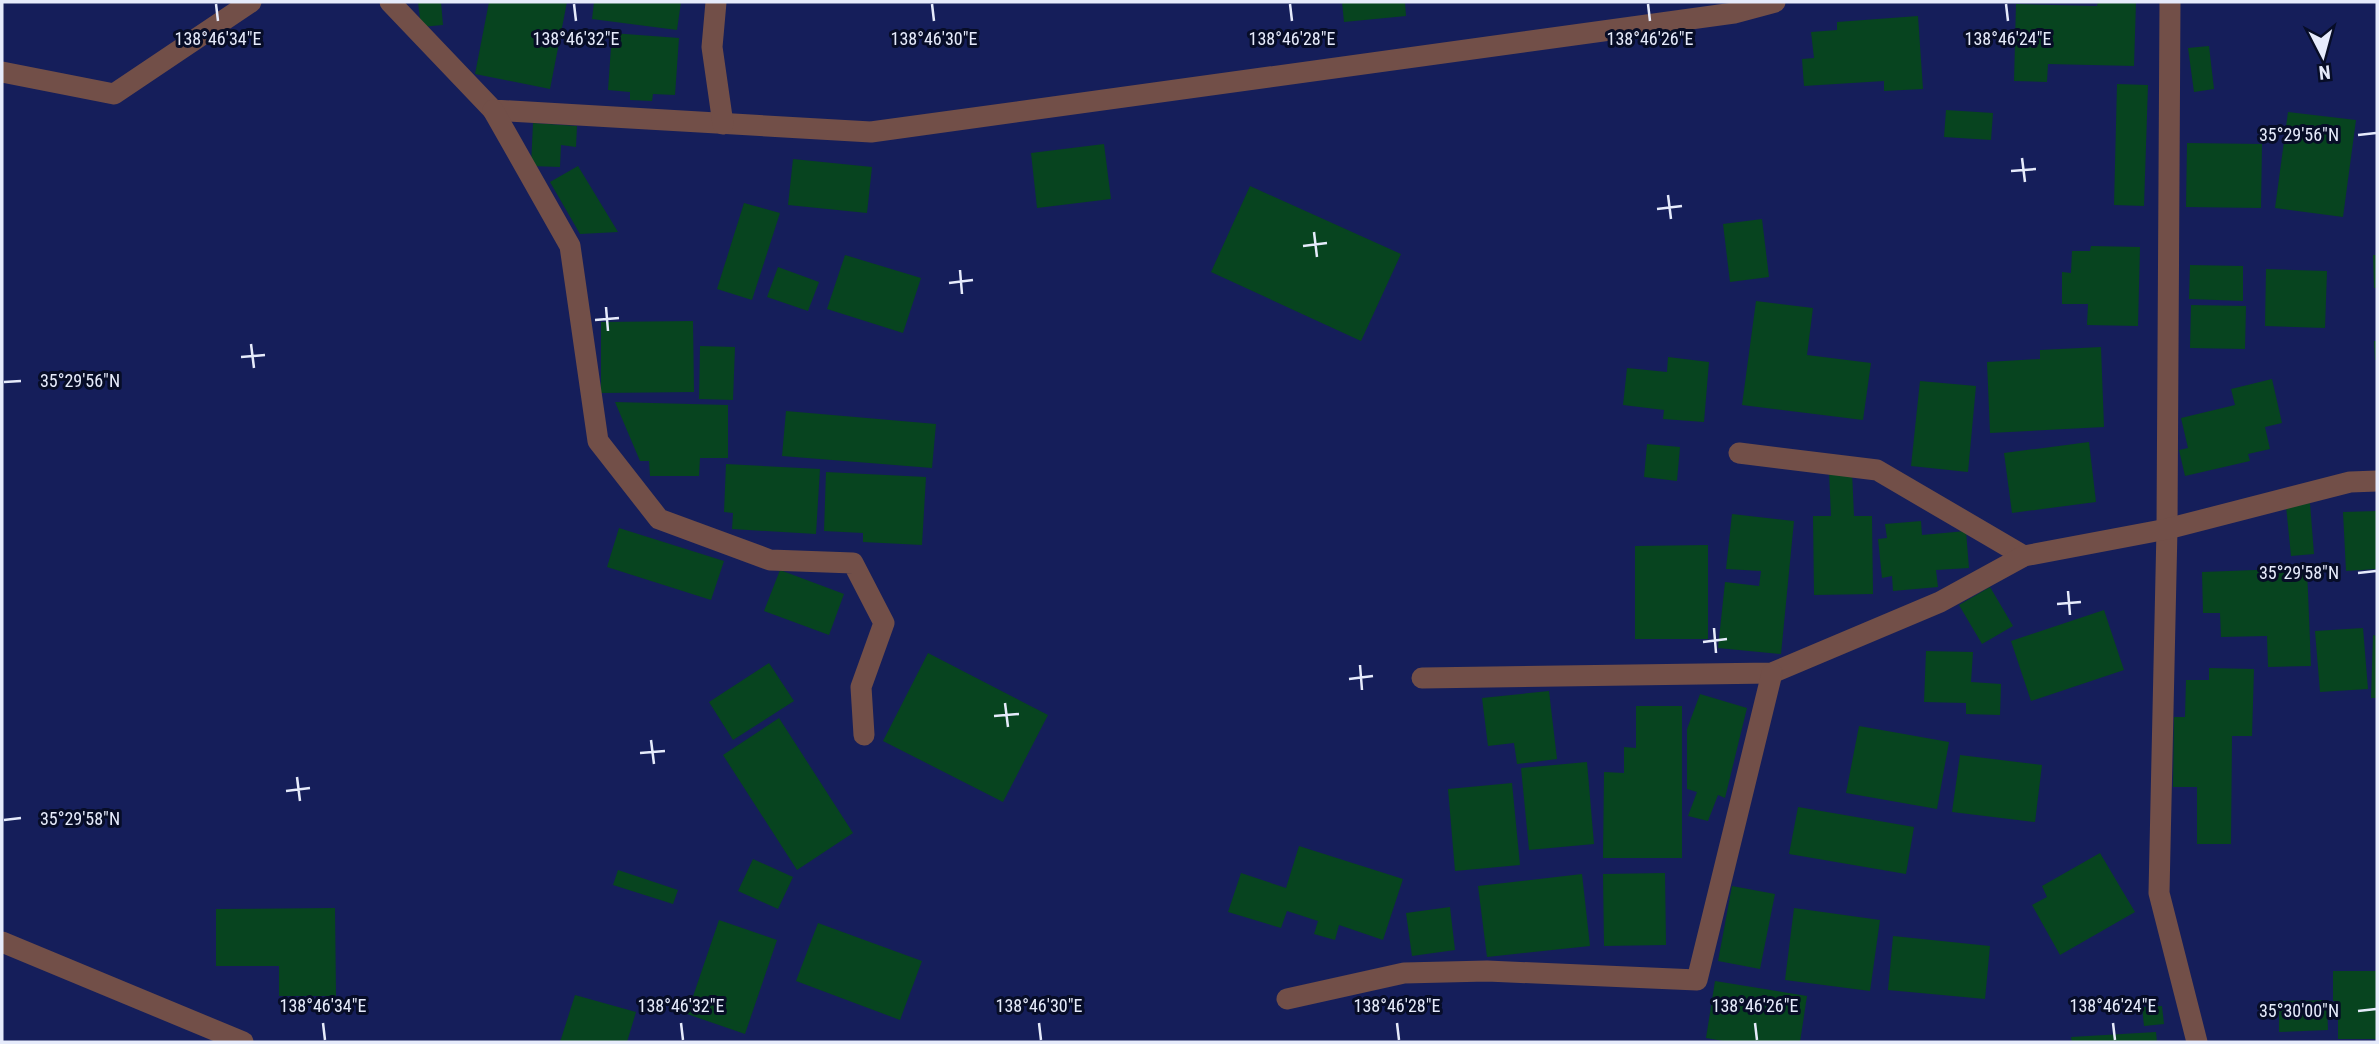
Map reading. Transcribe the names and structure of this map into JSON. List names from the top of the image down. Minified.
{"north":"bottom","coordinates":["138°46'34\"E","138°46'32\"E","138°46'30\"E","138°46'28\"E","138°46'26\"E","138°46'24\"E","35°29'56\"N","35°29'58\"N","35°30'00\"N"]}
